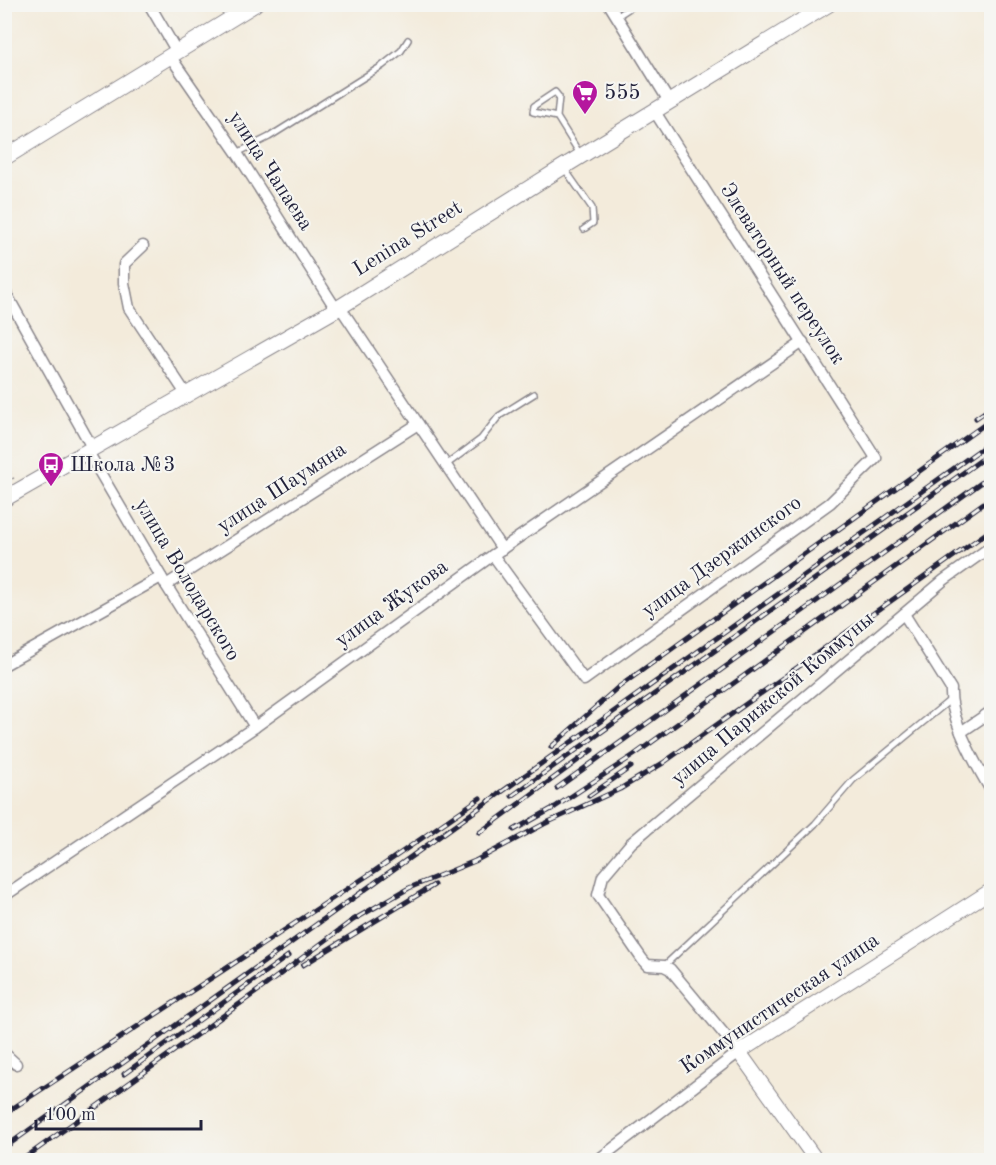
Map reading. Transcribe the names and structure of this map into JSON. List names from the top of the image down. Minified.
{"streets":{"main road":["Lenina Street"],"street":["улица Чапаева","Элеваторный переулок","улица Шаумяна","улица Дзержинского","улица Володарского","улица Жукова","улица Парижской Коммуны","Коммунистическая улица"]},"crossings":[["улица Чапаева","Lenina Street"],["улица Чапаева","улица Шаумяна"],["улица Чапаева","улица Дзержинского"],["улица Чапаева","улица Жукова"],["Lenina Street","Элеваторный переулок"],["Lenina Street","улица Володарского"],["Элеваторный переулок","улица Дзержинского"],["Элеваторный переулок","улица Жукова"],["улица Шаумяна","улица Володарского"],["улица Володарского","улица Жукова"]],"places":{"supermarket":["555"],"bus stop":["Школа №3"]},"scale_bar":"100 m"}
